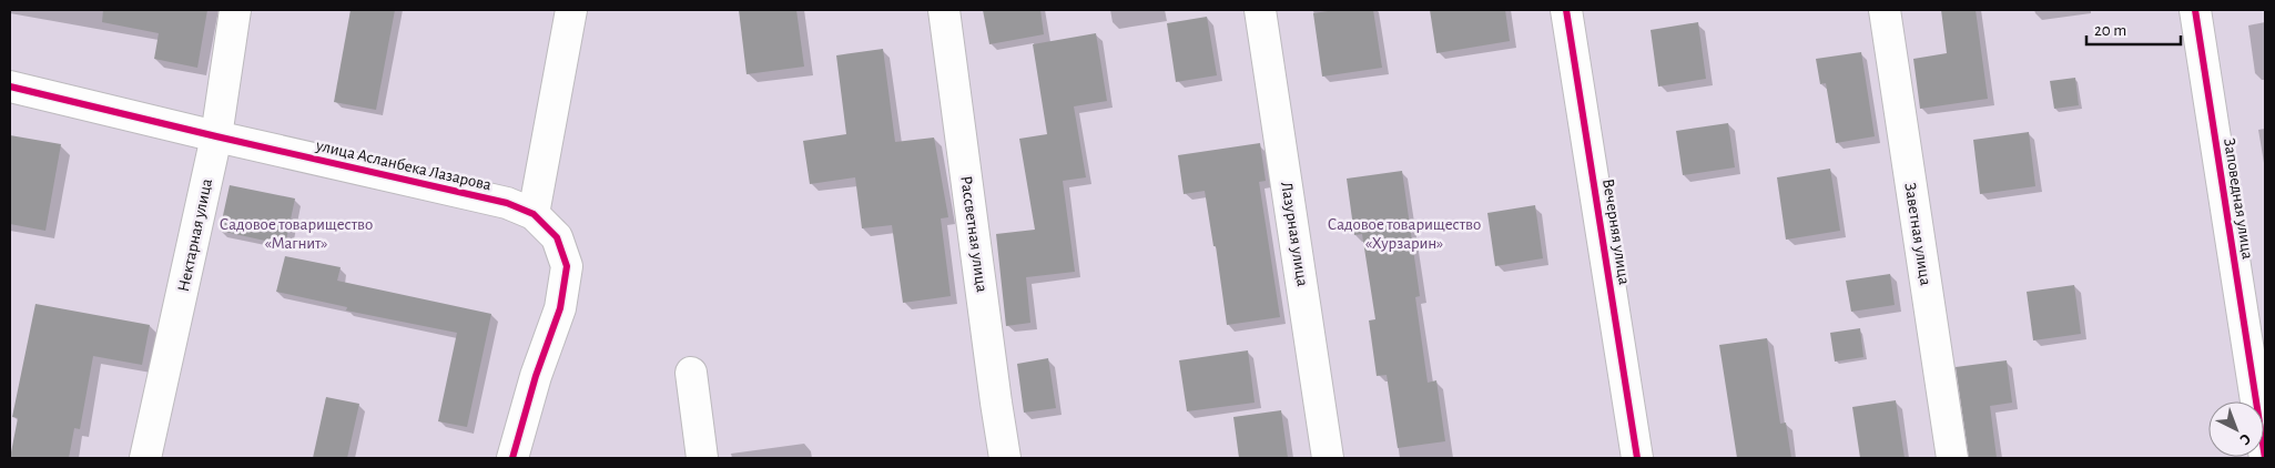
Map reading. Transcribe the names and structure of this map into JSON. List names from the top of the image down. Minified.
{"streets":{"street":["улица Асланбека Лазарова","Заповедная улица","Вечерняя улица","Рассветная улица","Лазурная улица","Заветная улица","Нектарная улица"]},"crossings":[["улица Асланбека Лазарова","Нектарная улица"]],"parks":["Садовое товарищество «Магнит»","Садовое товарищество «Хурзарин»"],"scale_bar":"20 m","north":"bottom right"}
